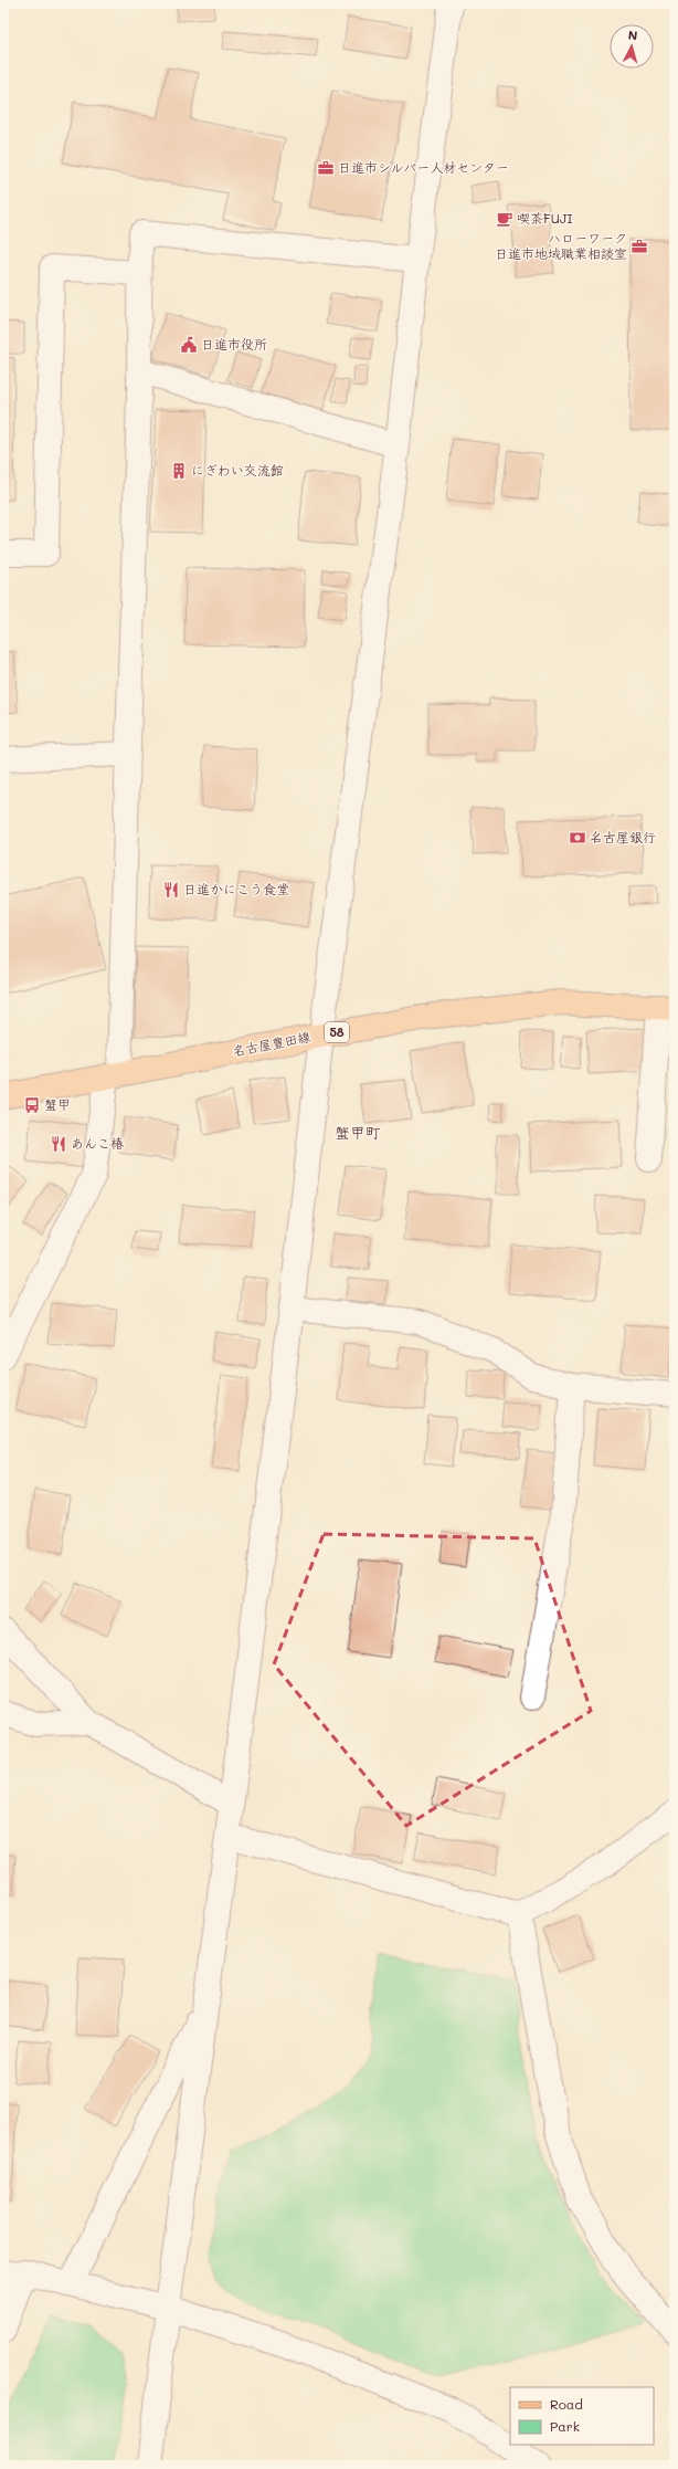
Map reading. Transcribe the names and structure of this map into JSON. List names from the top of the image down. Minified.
{"streets":{"main road":["58","名古屋豊田線"]},"districts":["蟹甲町"],"places":{"office":["日進市シルバー人材センター","ハローワーク 日進市地域職業相談室"],"cafe":["喫茶FUJI"],"public building":["日進市役所"],"building":["にぎわい交流館"],"bank":["名古屋銀行"],"restaurant":["日進かにこう食堂","あんこ椿"],"bus stop":["蟹甲"]},"legend":["Road","Park"],"north":"top"}
